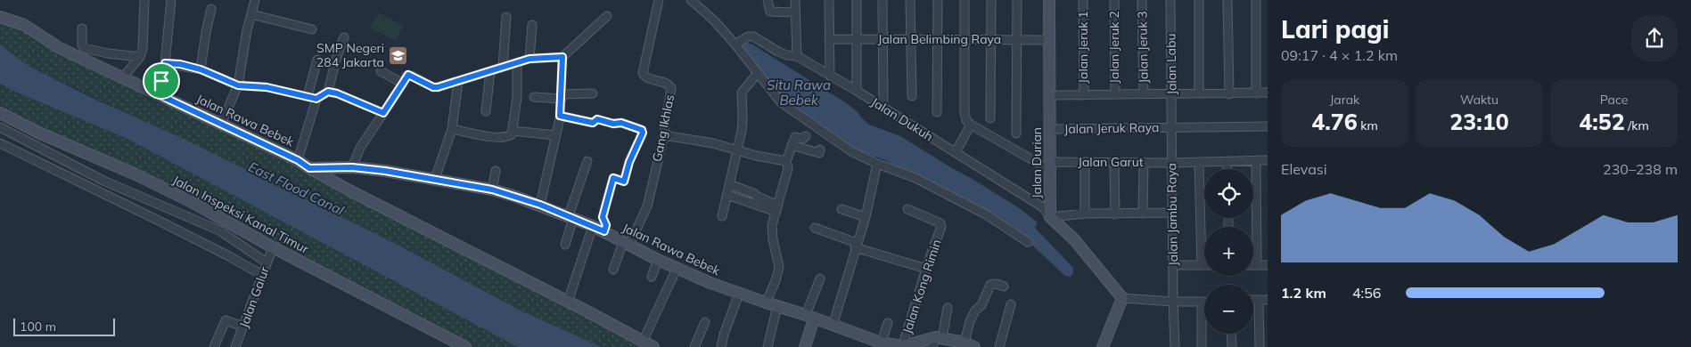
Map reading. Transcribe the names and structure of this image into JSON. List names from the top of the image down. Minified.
{"streets":{"street":["Jalan Belimbing Raya","Jalan Jeruk 1","Jalan Jeruk 2","Jalan Jeruk 3","Jalan Labu","Jalan Dukuh","Jalan Rawa Bebek","Gang Ikhlas","Jalan Jeruk Raya","Jalan Garut","Jalan Durian","Jalan Inspeksi Kanal Timur","Jalan Jambu Raya","Jalan Kong Rimin","Jalan Galur"]},"crossings":[["Jalan Belimbing Raya","Jalan Durian"],["Jalan Labu","Jalan Jeruk Raya"],["Jalan Labu","Jalan Jambu Raya"],["Jalan Dukuh","Jalan Durian"],["Jalan Rawa Bebek","Gang Ikhlas"],["Jalan Rawa Bebek","Jalan Kong Rimin"],["Jalan Jeruk Raya","Jalan Durian"],["Jalan Jeruk Raya","Jalan Jambu Raya"],["Jalan Garut","Jalan Durian"],["Jalan Garut","Jalan Jambu Raya"],["Jalan Inspeksi Kanal Timur","Jalan Galur"]],"water":["Situ Rawa Bebek","East Flood Canal"],"places":{"school or university":["SMP Negeri 284 Jakarta"]},"scale_bar":"100 m","page":{"heading":["Lari pagi","09:17 · 4 × 1.2 km"],"stats":[["Jarak","4.76 km"],["Waktu","23:10"],["Pace","4:52 /km"]],"chart":["Elevasi","230–238 m"],"map_buttons":["+","−"],"list":[{"name":"1.2 km","note":"4:56"}],"scale":"100 m"}}
